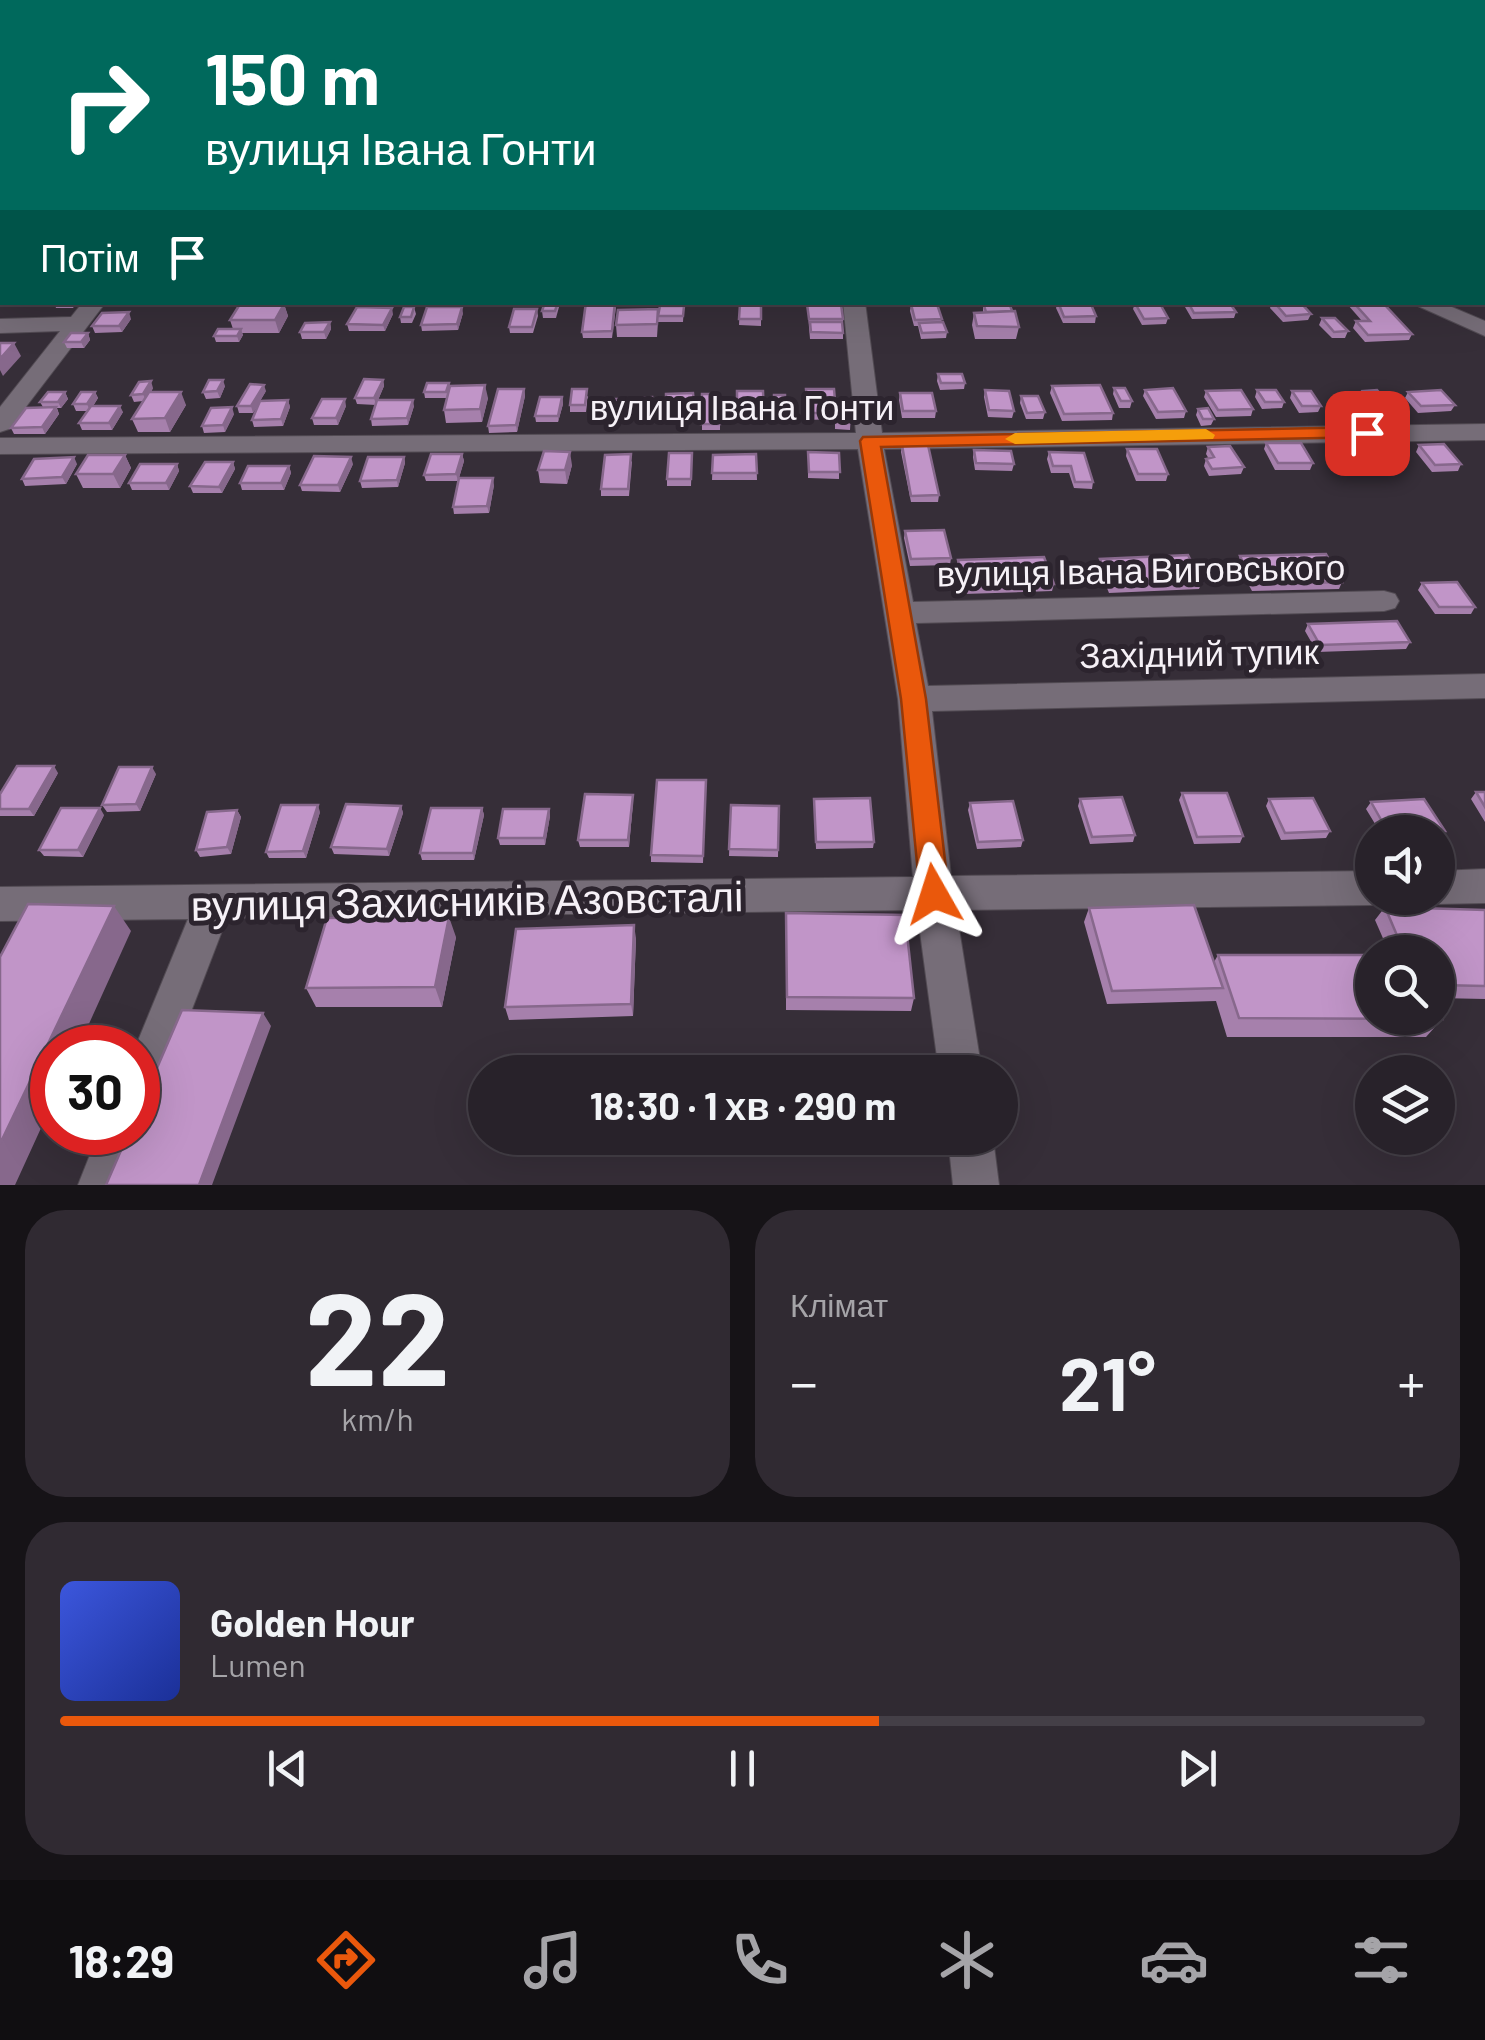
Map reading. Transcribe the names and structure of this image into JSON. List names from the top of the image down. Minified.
{"streets":{"street":["вулиця Івана Гонти","вулиця Івана Виговського","Західний тупик","вулиця Захисників Азовсталі"]},"crossings":[["вулиця Івана Гонти","вулиця Івана Виговського"],["вулиця Івана Виговського","Західний тупик"],["вулиця Івана Виговського","вулиця Захисників Азовсталі"]],"page":{"turn":["150 m","вулиця Івана Гонти"],"then":"Потім","limit":"30","trip":"18:30 · 1 хв · 290 m","tile":[["22","km/h"],"Клімат"],"heat":["−","21°","+"],"song":["Golden Hour","Lumen"],"tabs":"18:29"}}
